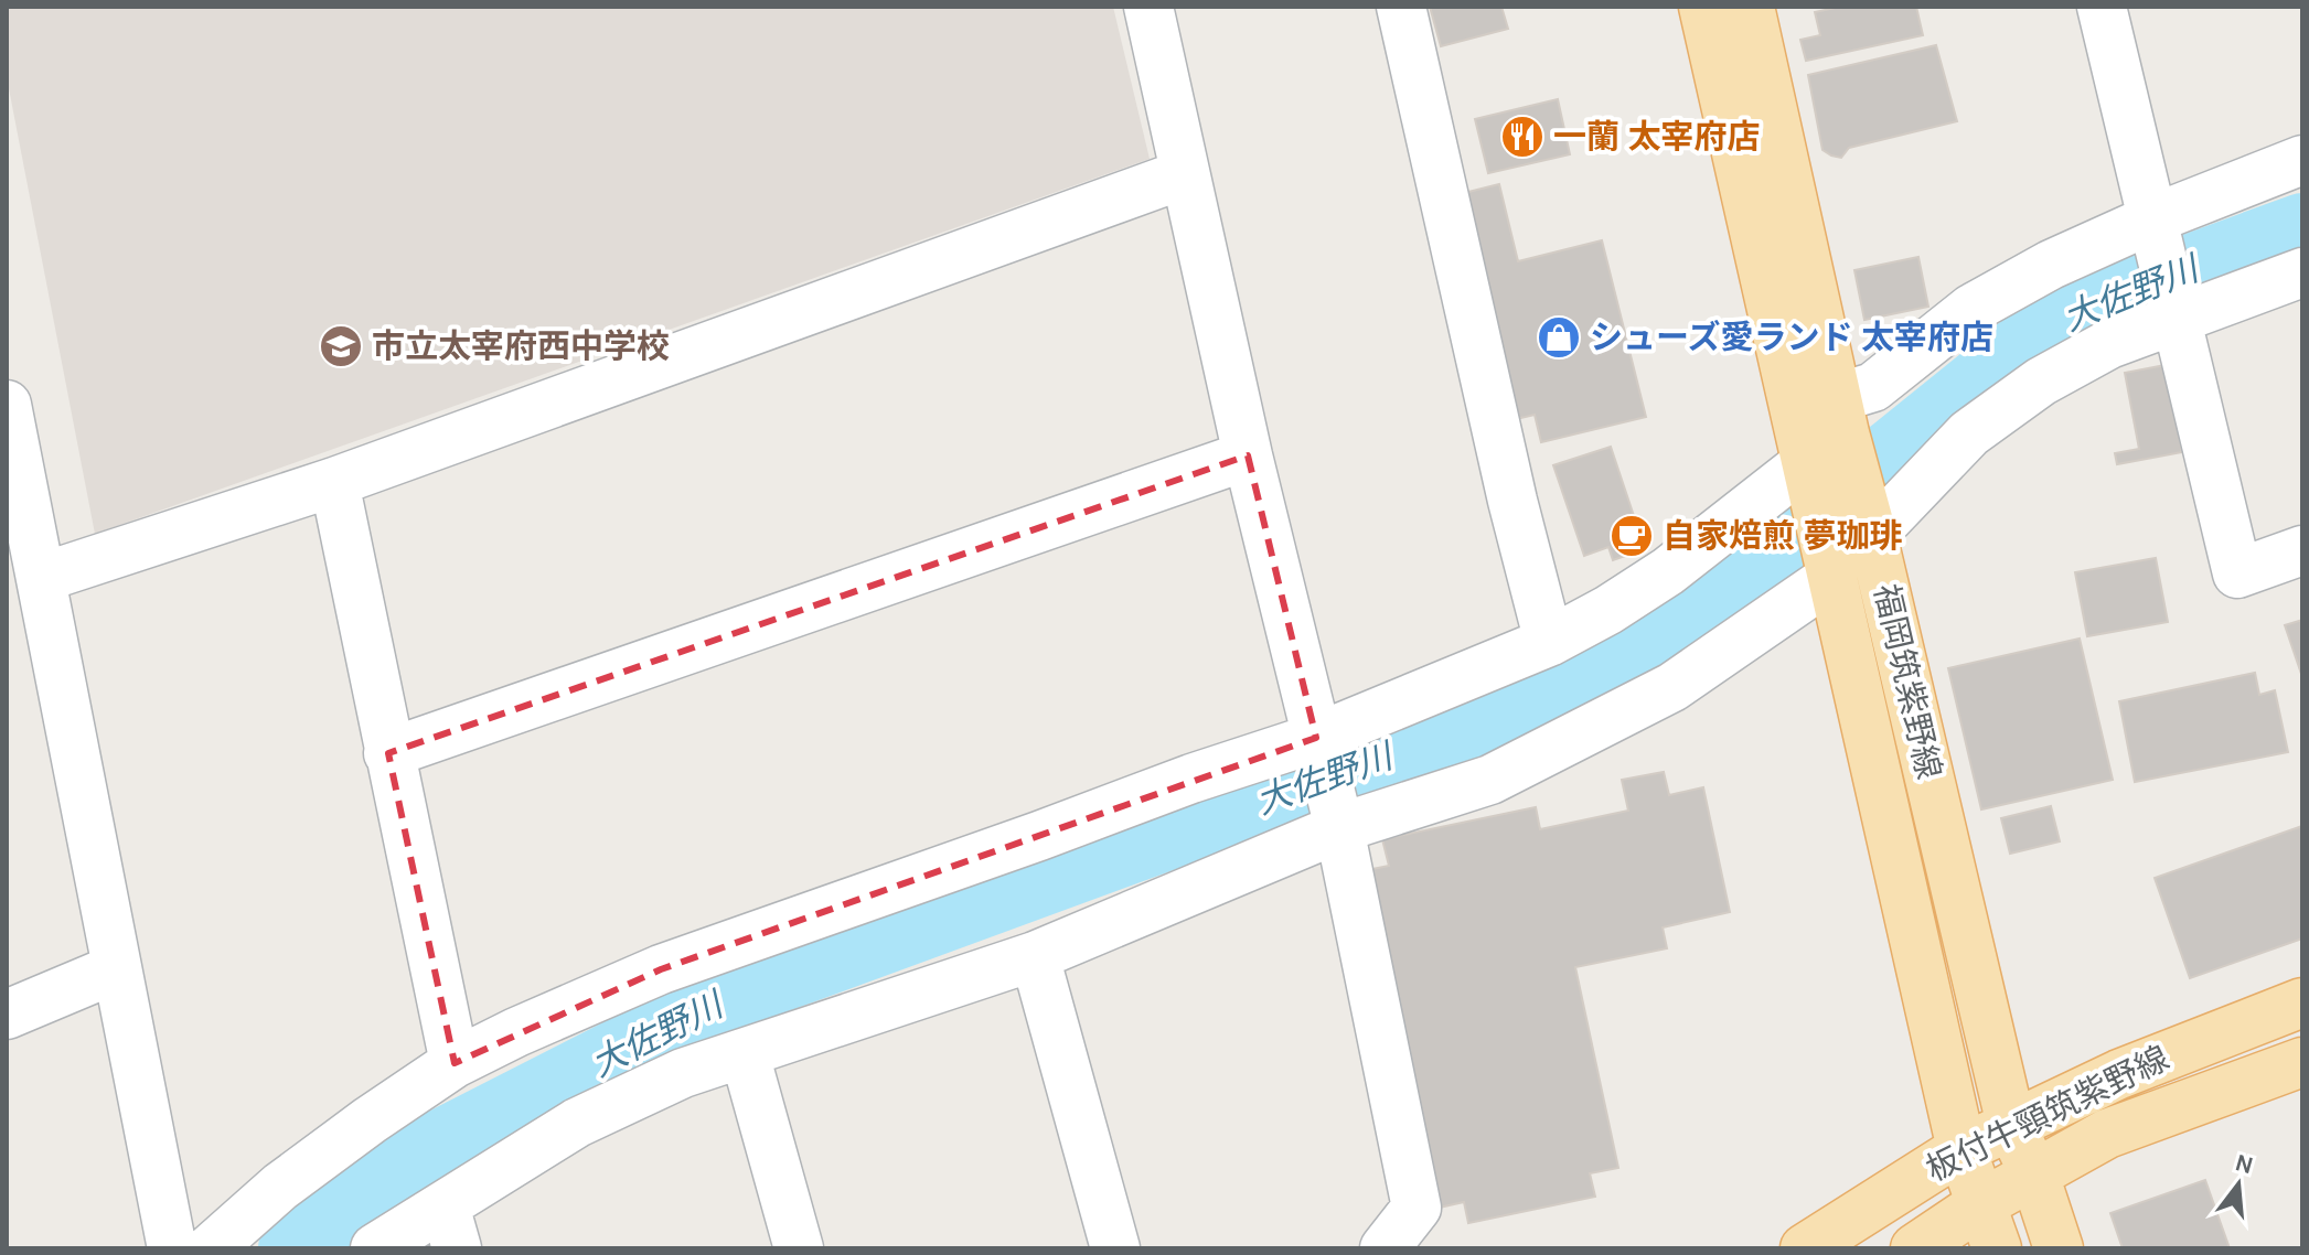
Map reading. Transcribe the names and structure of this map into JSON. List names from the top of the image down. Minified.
{"streets":{"main road":["福岡筑紫野線","板付牛頸筑紫野線"]},"crossings":[["福岡筑紫野線","板付牛頸筑紫野線"]],"water":["大佐野川"],"places":{"restaurant":["一蘭 太宰府店"],"shop":["シューズ愛ランド 太宰府店"],"school or university":["市立太宰府西中学校"],"cafe":["自家焙煎 夢珈琲"]},"north":"top"}
